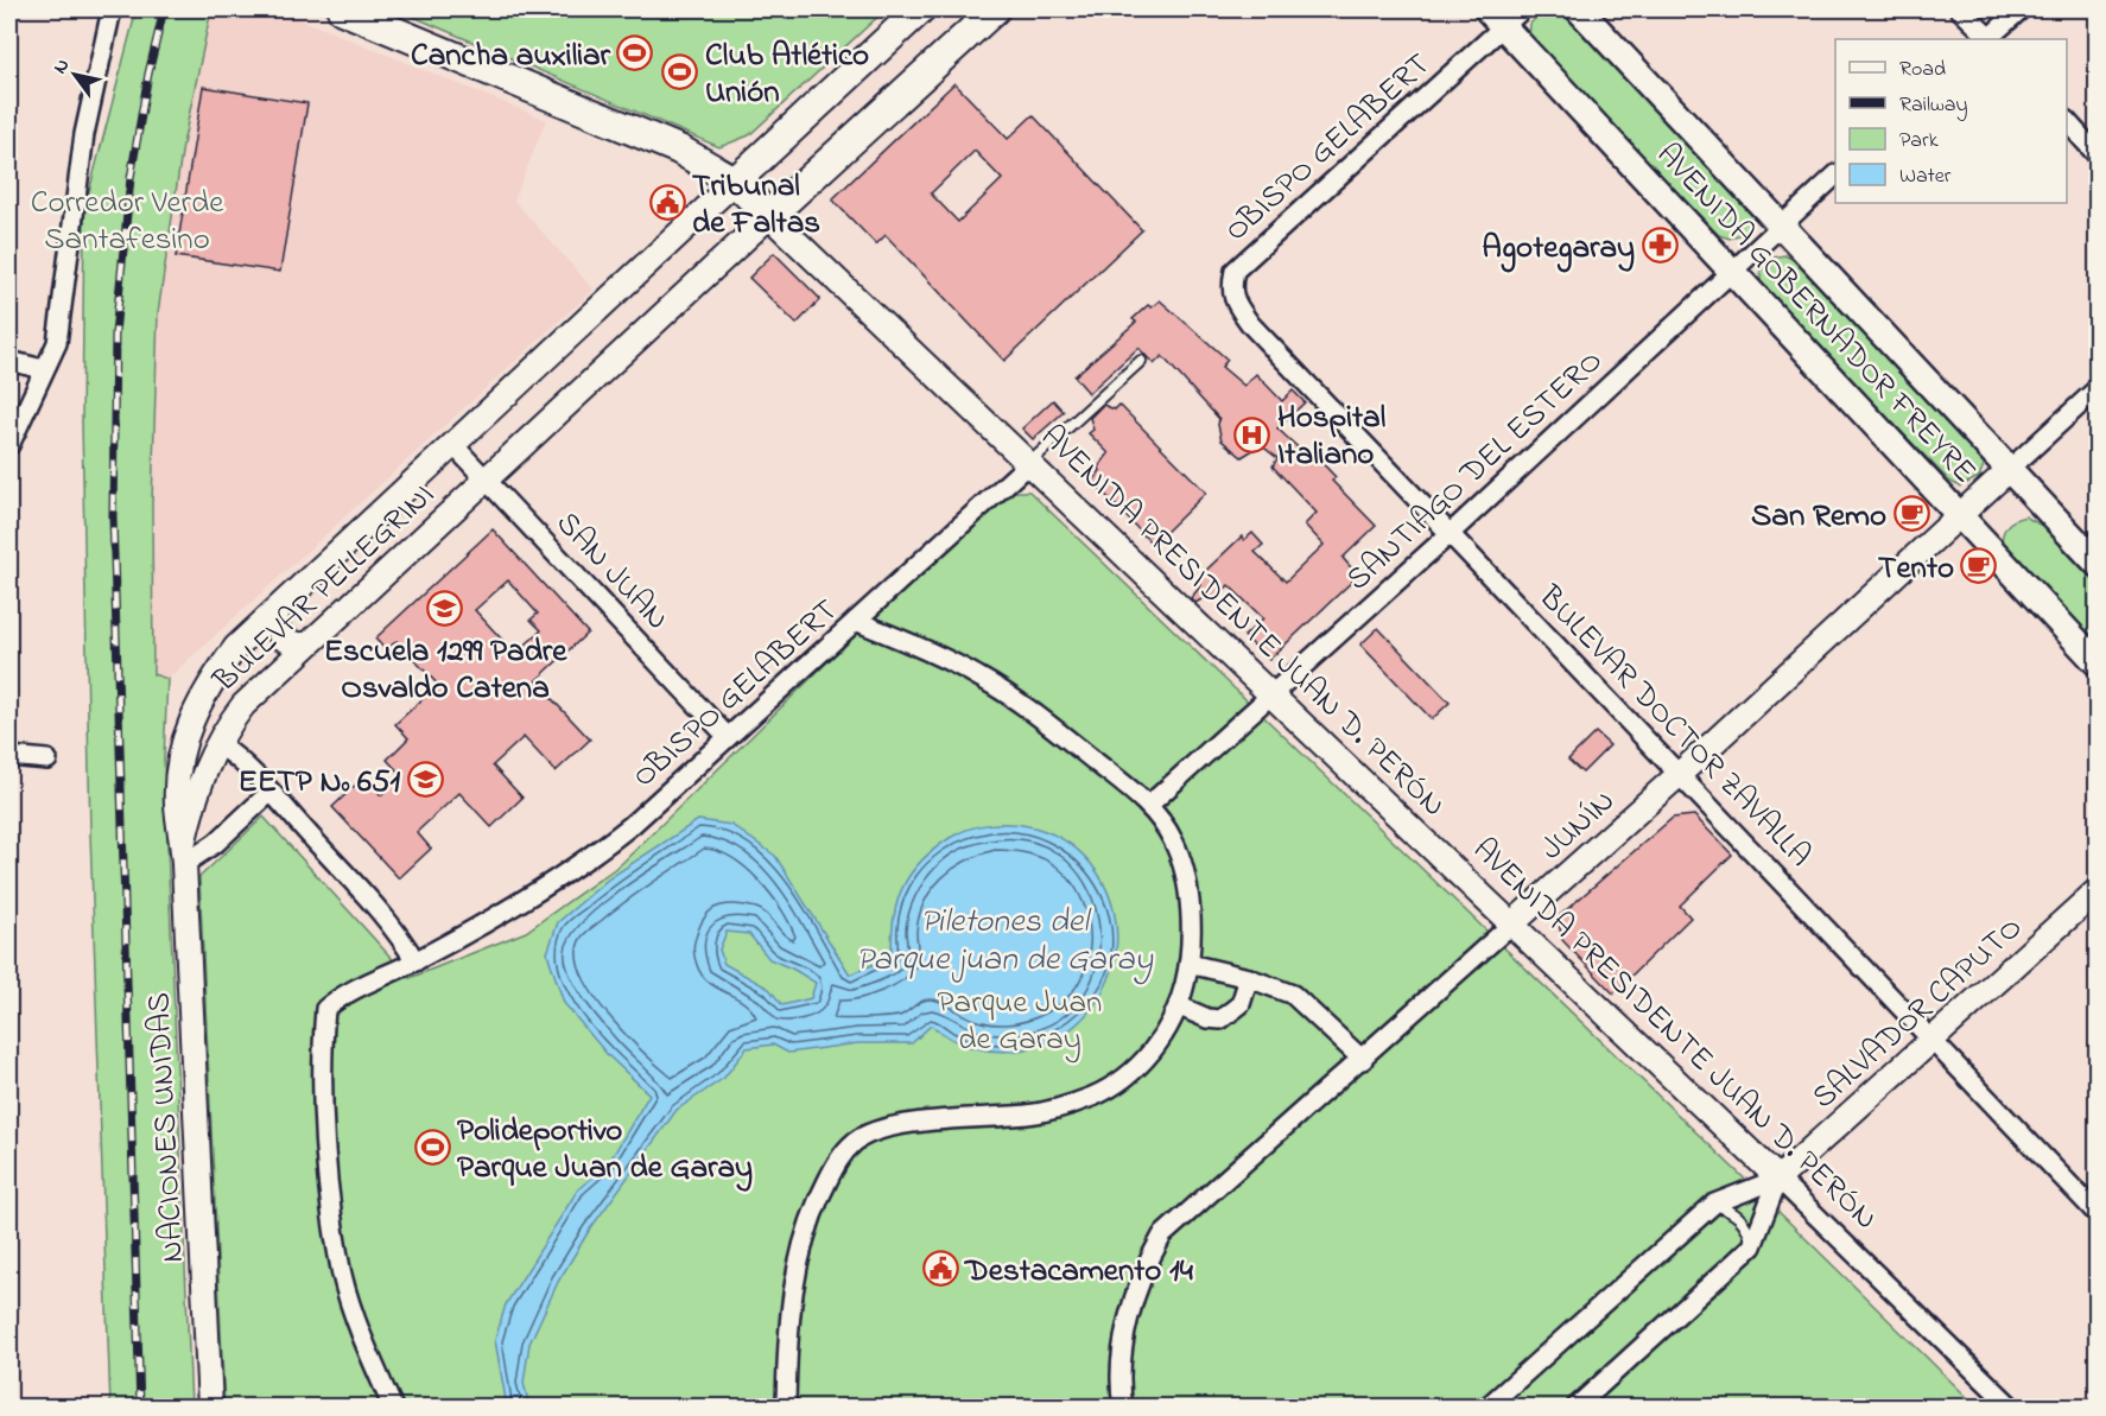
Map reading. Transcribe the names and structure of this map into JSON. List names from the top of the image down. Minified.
{"streets":{"main road":["AVENIDA GOBERNADOR FREYRE","BULEVAR PELLEGRINI","AVENIDA PRESIDENTE JUAN D. PERÓN"],"street":["OBISPO GELABERT","SANTIAGO DEL ESTERO","SAN JUAN","BULEVAR DOCTOR ZAVALLA","JUNÍN","SALVADOR CAPUTO","NACIONES UNIDAS"]},"crossings":[["OBISPO GELABERT","AVENIDA GOBERNADOR FREYRE"],["OBISPO GELABERT","SAN JUAN"],["OBISPO GELABERT","AVENIDA PRESIDENTE JUAN D. PERÓN"],["OBISPO GELABERT","BULEVAR DOCTOR ZAVALLA"],["AVENIDA GOBERNADOR FREYRE","SANTIAGO DEL ESTERO"],["AVENIDA GOBERNADOR FREYRE","JUNÍN"],["SANTIAGO DEL ESTERO","AVENIDA PRESIDENTE JUAN D. PERÓN"],["SANTIAGO DEL ESTERO","BULEVAR DOCTOR ZAVALLA"],["SAN JUAN","BULEVAR PELLEGRINI"],["BULEVAR PELLEGRINI","AVENIDA PRESIDENTE JUAN D. PERÓN"],["BULEVAR PELLEGRINI","NACIONES UNIDAS"],["AVENIDA PRESIDENTE JUAN D. PERÓN","JUNÍN"],["AVENIDA PRESIDENTE JUAN D. PERÓN","SALVADOR CAPUTO"],["BULEVAR DOCTOR ZAVALLA","JUNÍN"],["BULEVAR DOCTOR ZAVALLA","SALVADOR CAPUTO"]],"water":["Piletones del Parque juan de Garay"],"parks":["Corredor Verde Santafesino","Parque Juan de Garay"],"places":{"sports":["Cancha auxiliar","Club Atlético Unión","Polideportivo Parque Juan de Garay"],"public building":["Tribunal de Faltas","Destacamento 14"],"pharmacy":["Agotegaray"],"hospital":["Hospital Italiano"],"cafe":["San Remo","Tento"],"school or university":["Escuela 1299 Padre Osvaldo Catena","EETP Nº 651"]},"legend":["Road","Railway","Park","Water"],"north":"top left"}
